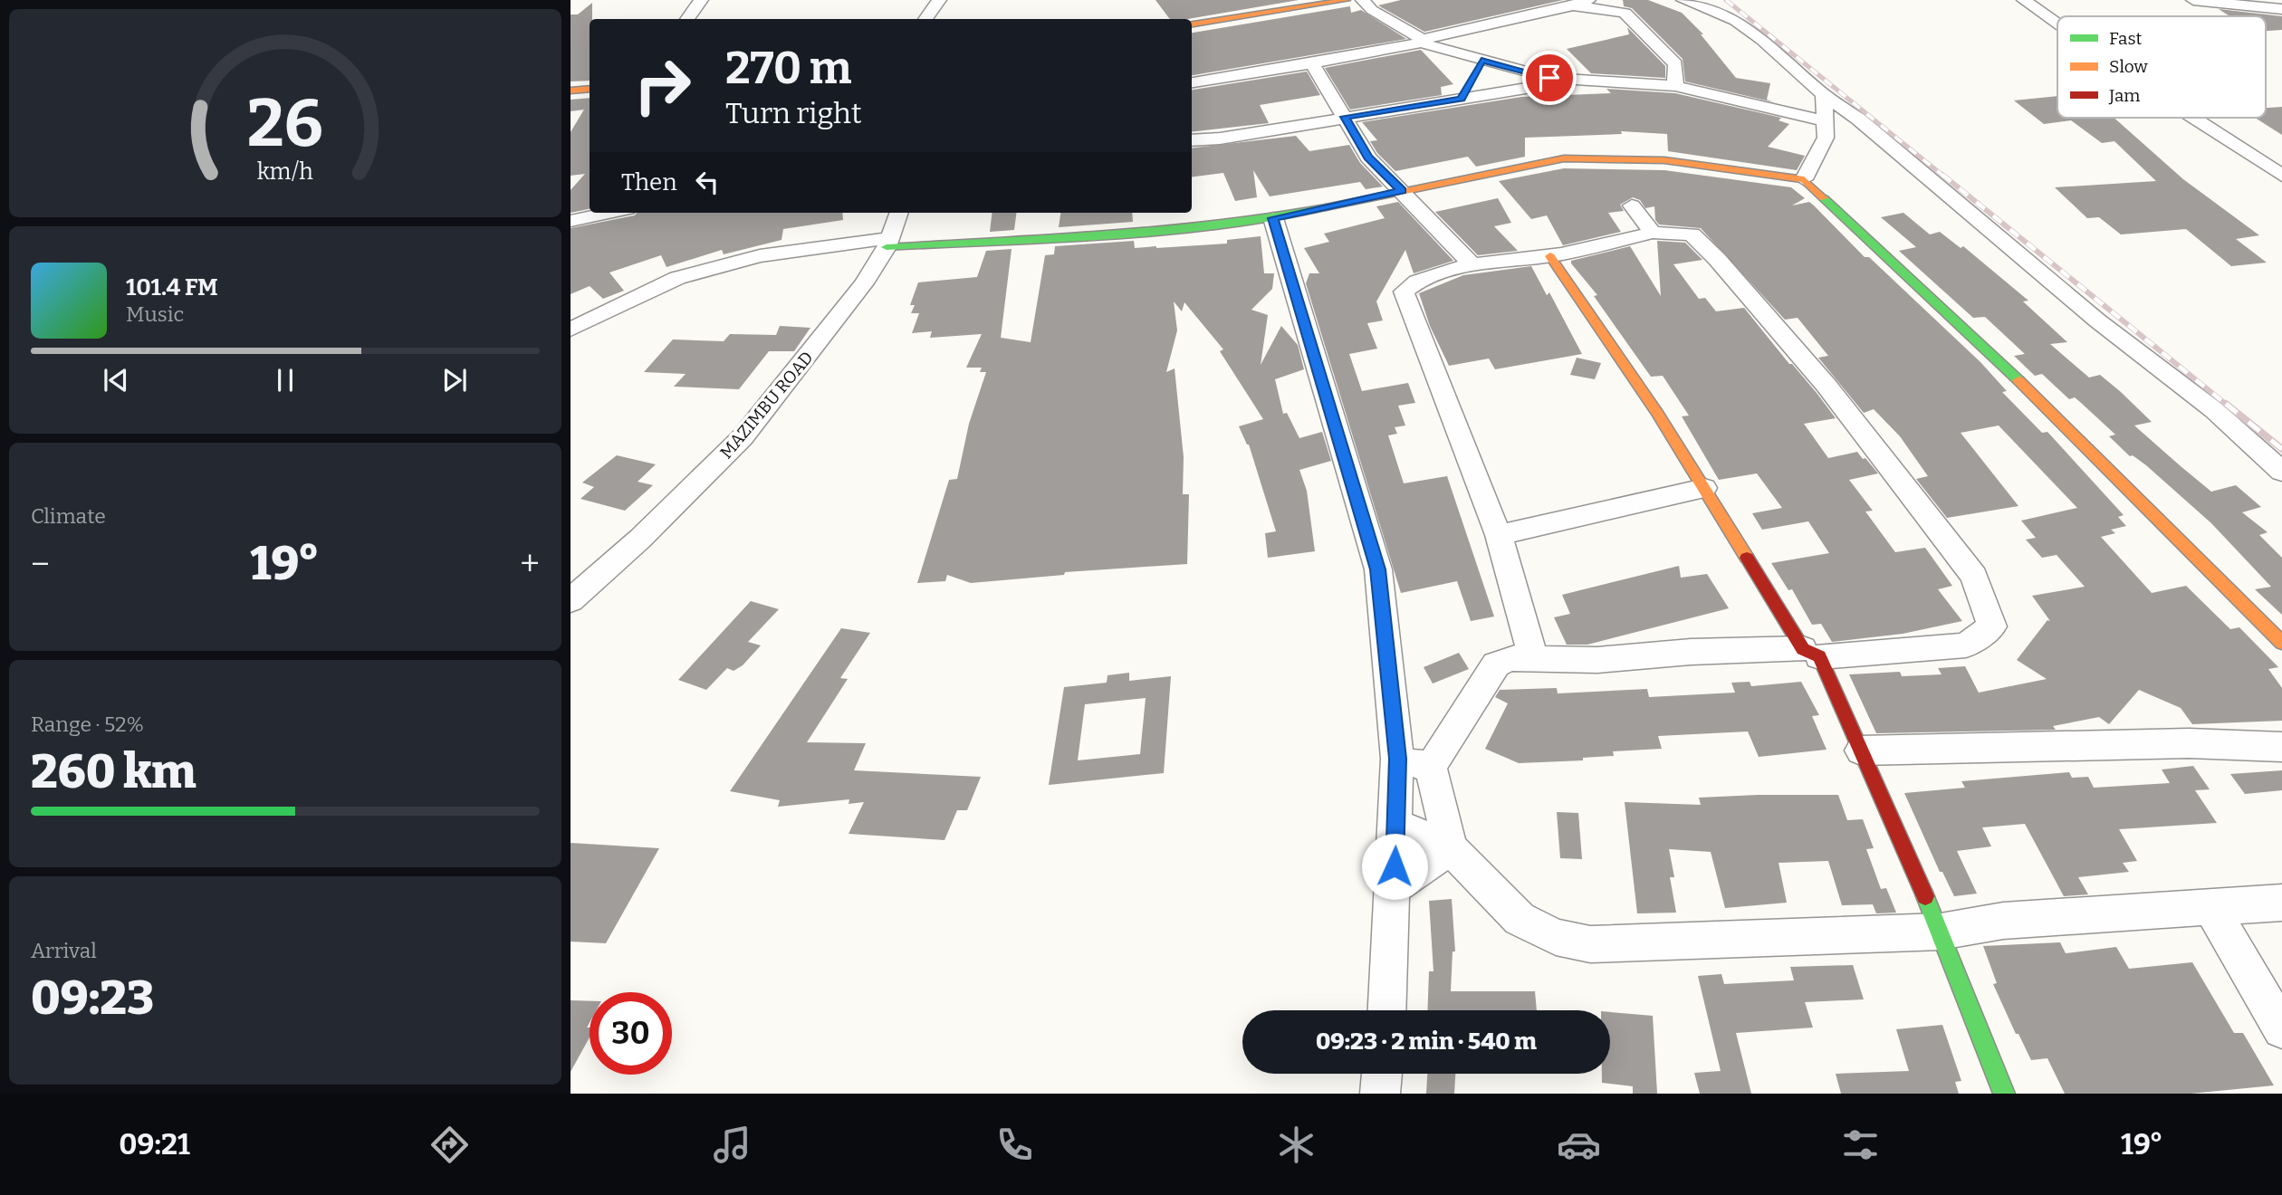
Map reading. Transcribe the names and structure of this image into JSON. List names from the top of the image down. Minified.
{"streets":{"street":["MAZIMBU ROAD"]},"legend":["Fast","Slow","Jam"],"page":{"turn":["270 m","Turn right"],"then":"Then","song":["101.4 FM","Music"],"tile":["Climate",["Range · 52%","260 km"],["Arrival","09:23"]],"heat":["−","19°","+"],"limit":"30","trip":"09:23 · 2 min · 540 m","tabs":["09:21","19°"],"gauge":["26","km/h"]}}
